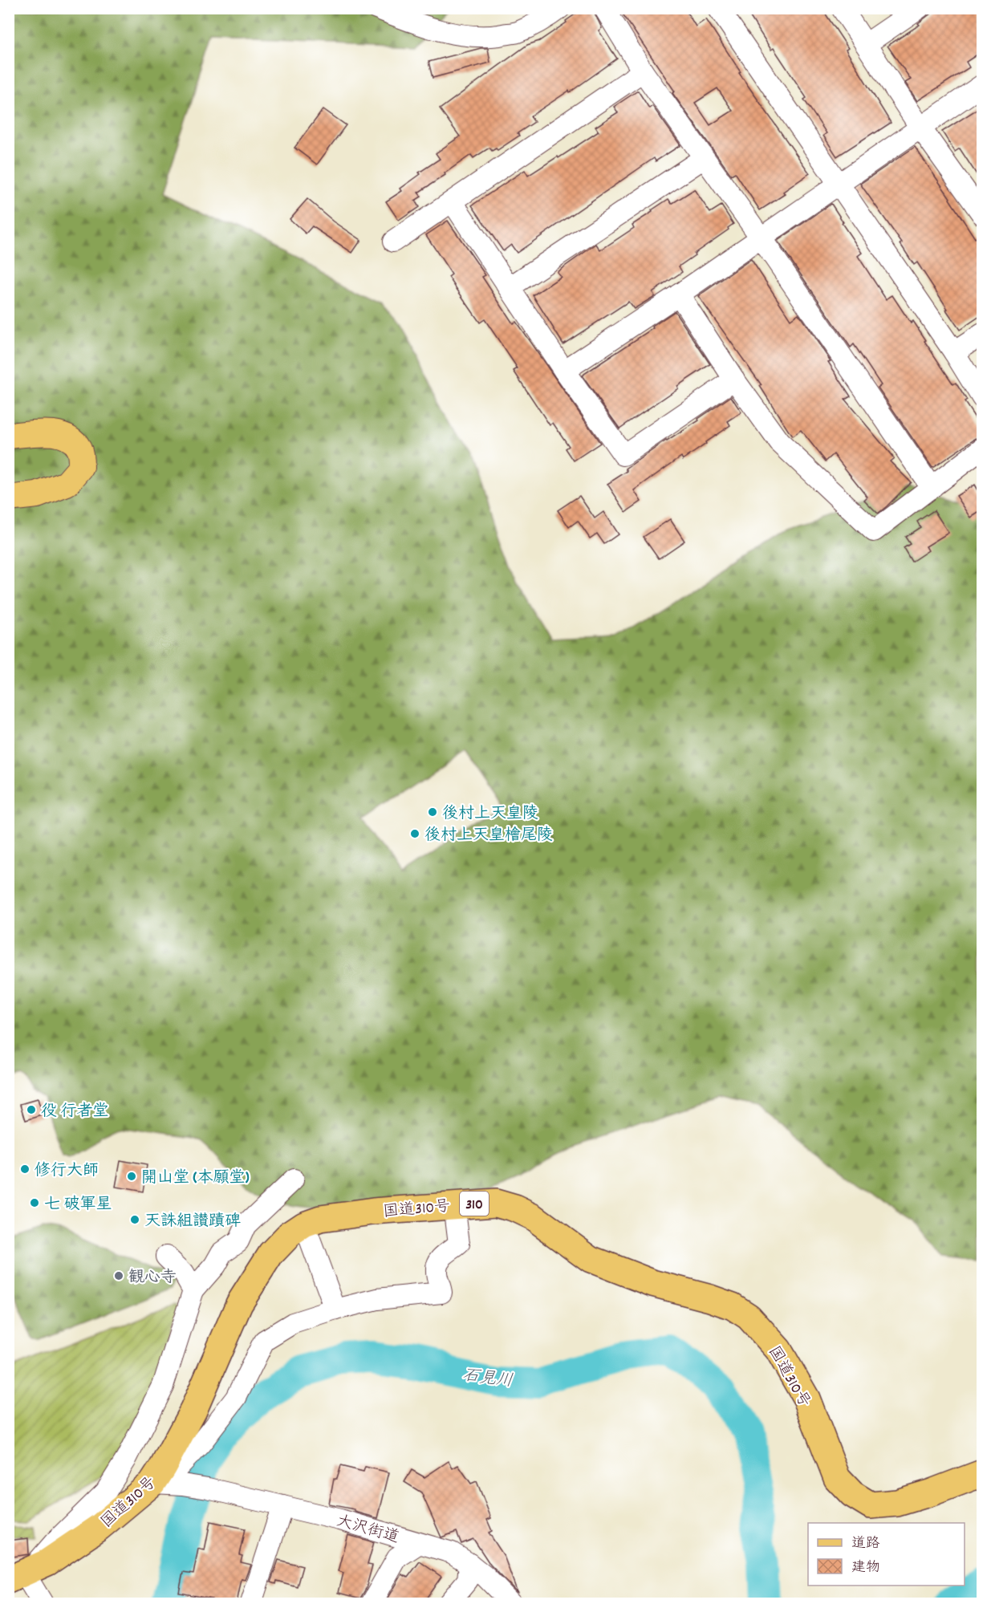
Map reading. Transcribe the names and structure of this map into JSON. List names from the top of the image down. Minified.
{"streets":{"highway":["310","国道310号"],"street":["大沢街道"]},"crossings":[["国道310号","大沢街道"]],"water":["石見川"],"places":["後村上天皇陵","後村上天皇檜尾陵","役 行者堂","修行大師","開山堂 (本願堂)","七 破軍星","天誅組讃蹟碑","観心寺"],"legend":["道路","建物"]}
